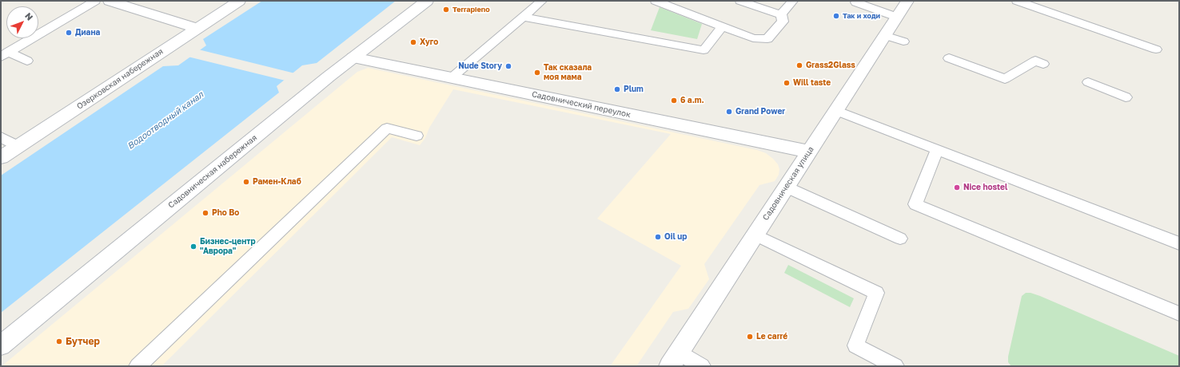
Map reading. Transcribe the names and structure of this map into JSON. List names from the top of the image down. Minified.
{"streets":{"street":["Озерковская набережная","Садовнический переулок","Садовническая набережная","Садовническая улица"]},"crossings":[["Садовнический переулок","Садовническая набережная"],["Садовнический переулок","Садовническая улица"]],"water":["Водоотводный канал"],"places":["Terrapieno","Так и ходи","Диана","Хуго","Grass2Glass","Nude Story","Так сказала моя мама","Will taste","Plum","6 a.m.","Grand Power","Рамен-Клаб","Nice hostel","Pho Bo","Oil up","Бизнес-центр \"Аврора\"","Le carré","Бутчер"],"north":"top right"}
